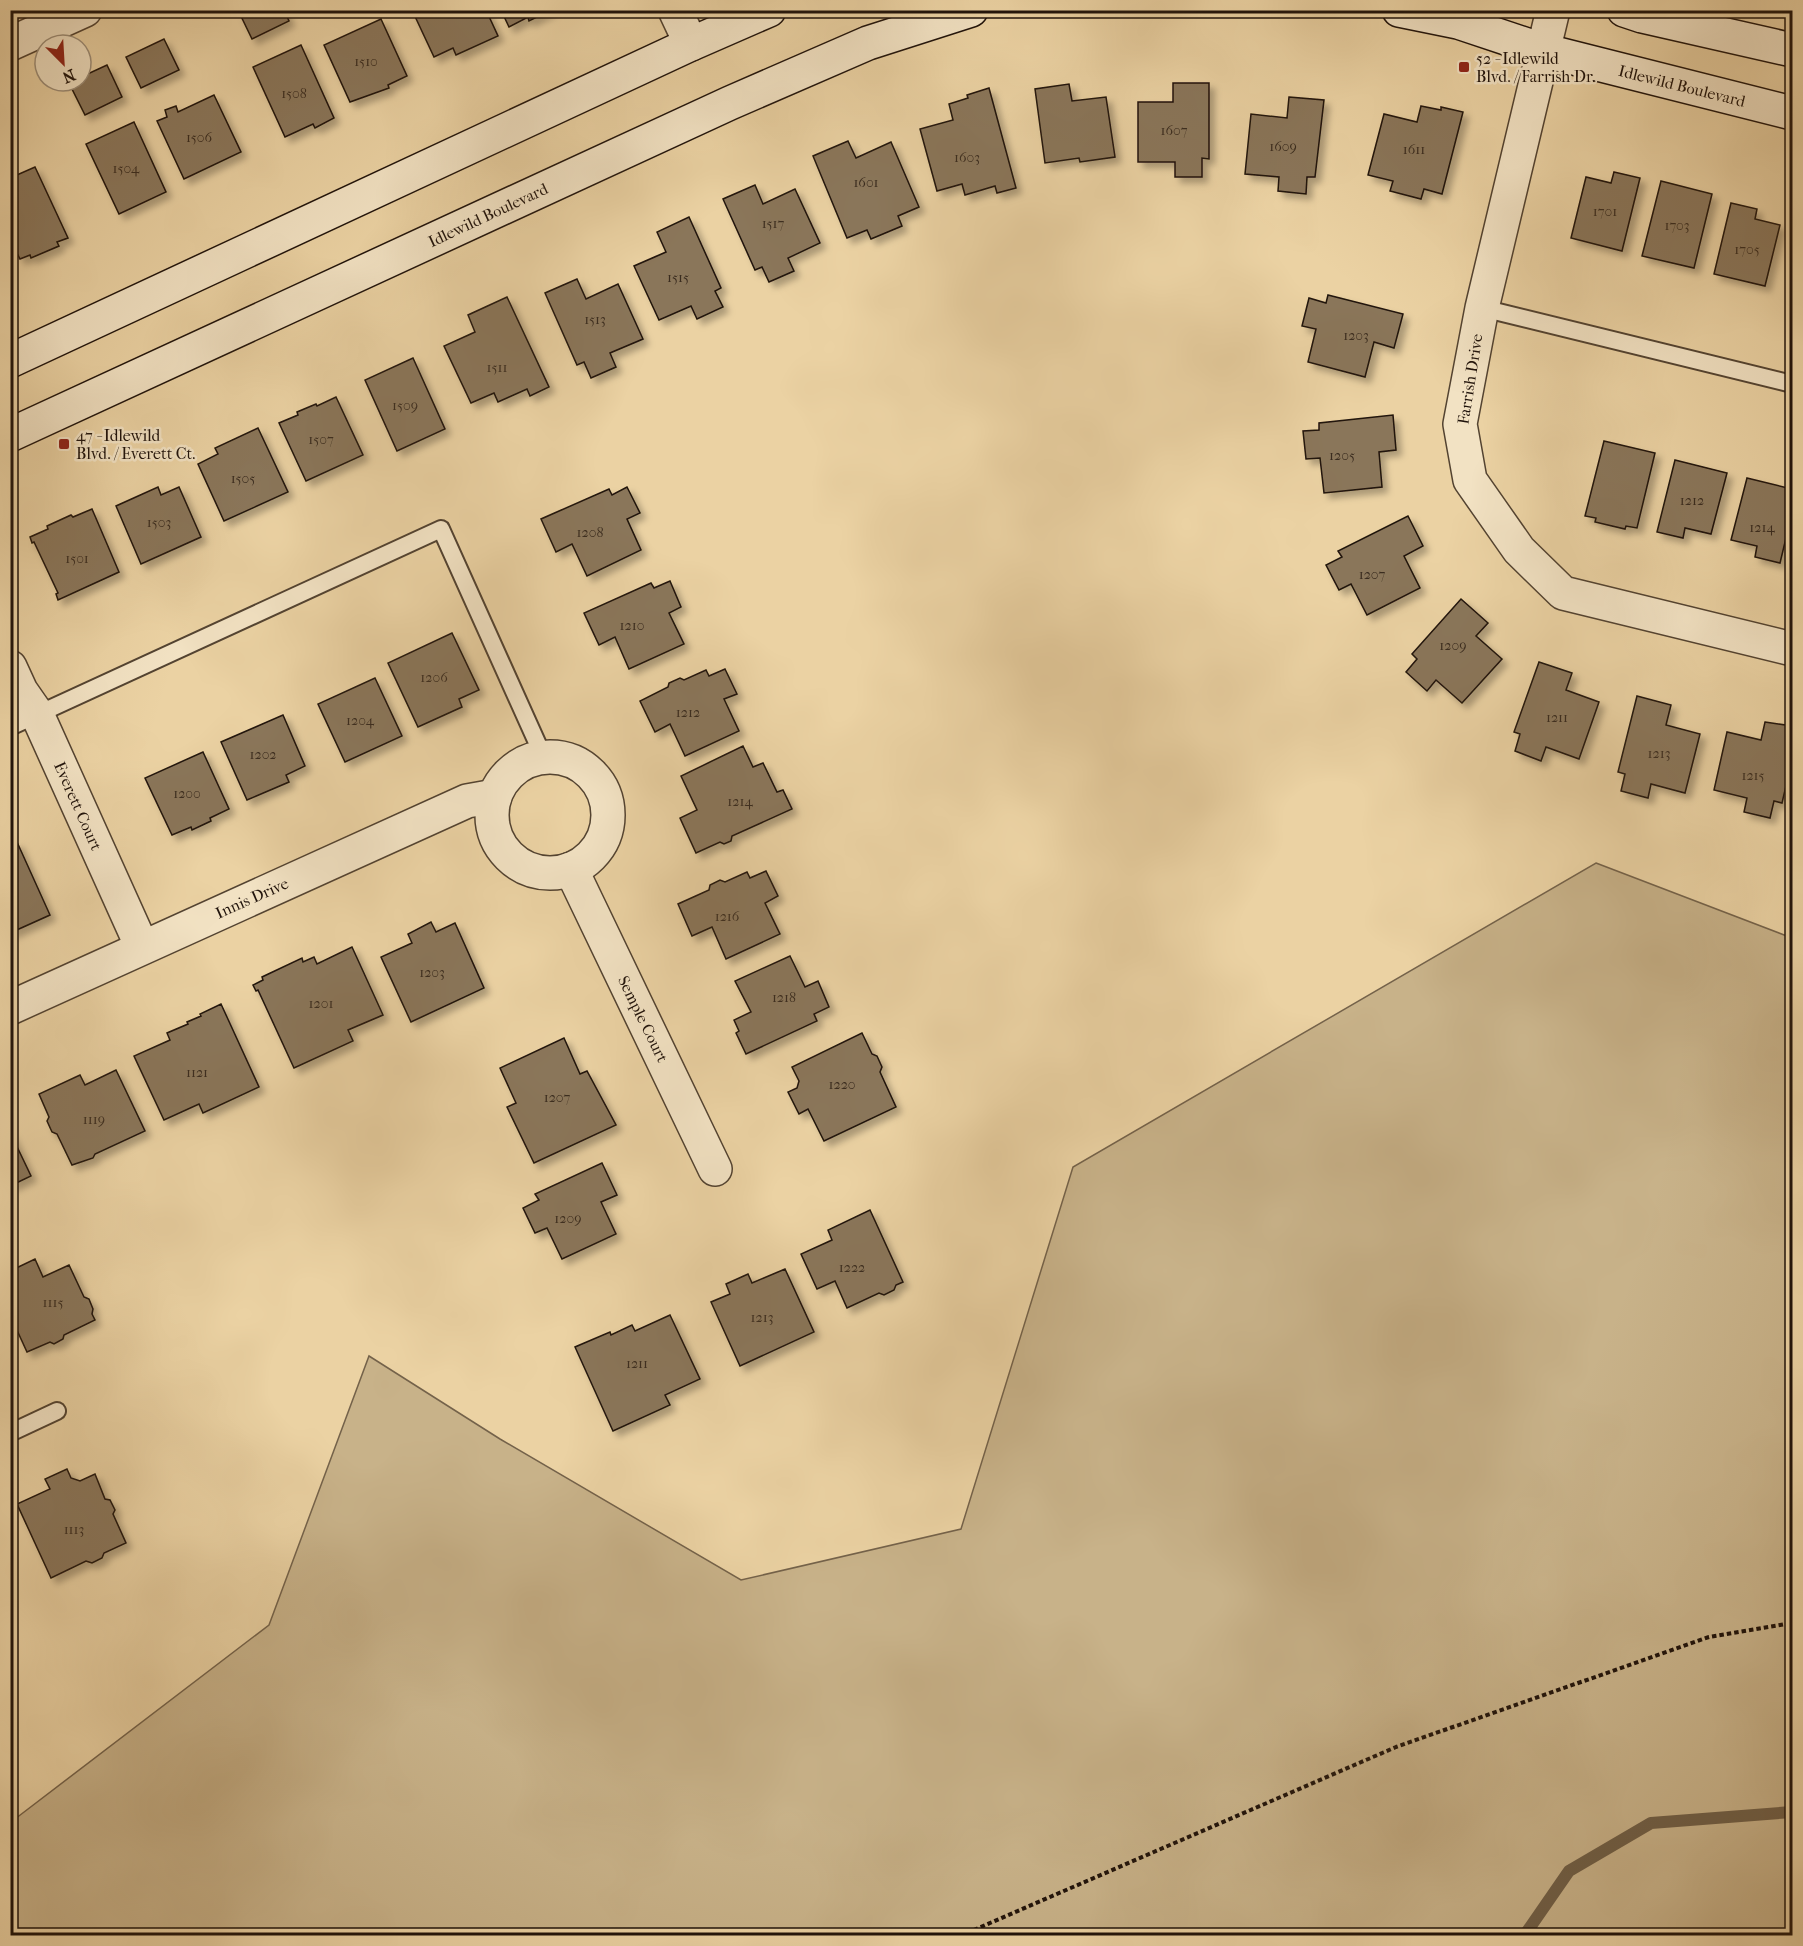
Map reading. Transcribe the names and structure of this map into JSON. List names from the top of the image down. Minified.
{"streets":{"street":["Idlewild Boulevard","Farrish Drive","Everett Court","Innis Drive","Semple Court"]},"crossings":[["Idlewild Boulevard","Farrish Drive"],["Everett Court","Innis Drive"],["Innis Drive","Semple Court"]],"places":{"transit":["52 - Idlewild Blvd. / Farrish Dr.","47 - Idlewild Blvd. / Everett Ct."]},"house_numbers":["1510","1508","1607","1506","1609","1611","1603","1504","1601","1701","1517","1703","1705","1515","1513","1203","1511","1509","1507","1205","1505","1212","1503","1214","1208","1501","1207","1210","1209","1206","1212","1211","1204","1213","1202","1215","1200","1214","1216","1203","1218","1201","1121","1220","1207","1119","1209","1222","1115","1213","1211","1113"],"north":"bottom right"}
